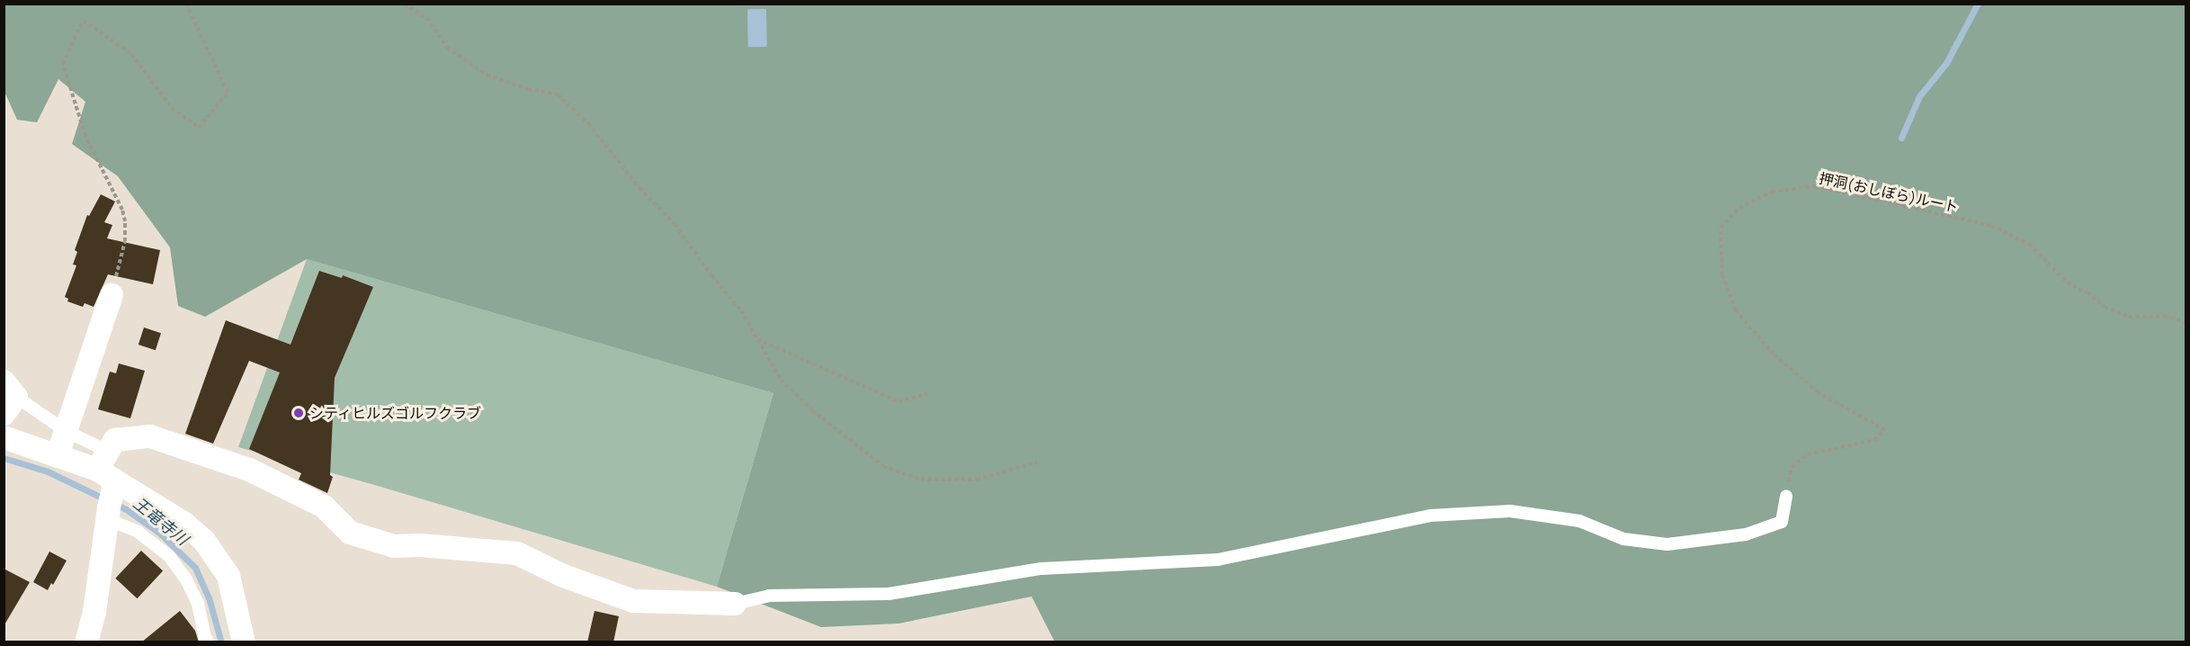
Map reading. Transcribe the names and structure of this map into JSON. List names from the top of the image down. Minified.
{"streets":{"path":["押洞(おしぼら)ルート"]},"water":["王竜寺川"],"places":["シティヒルズゴルフクラブ"]}
